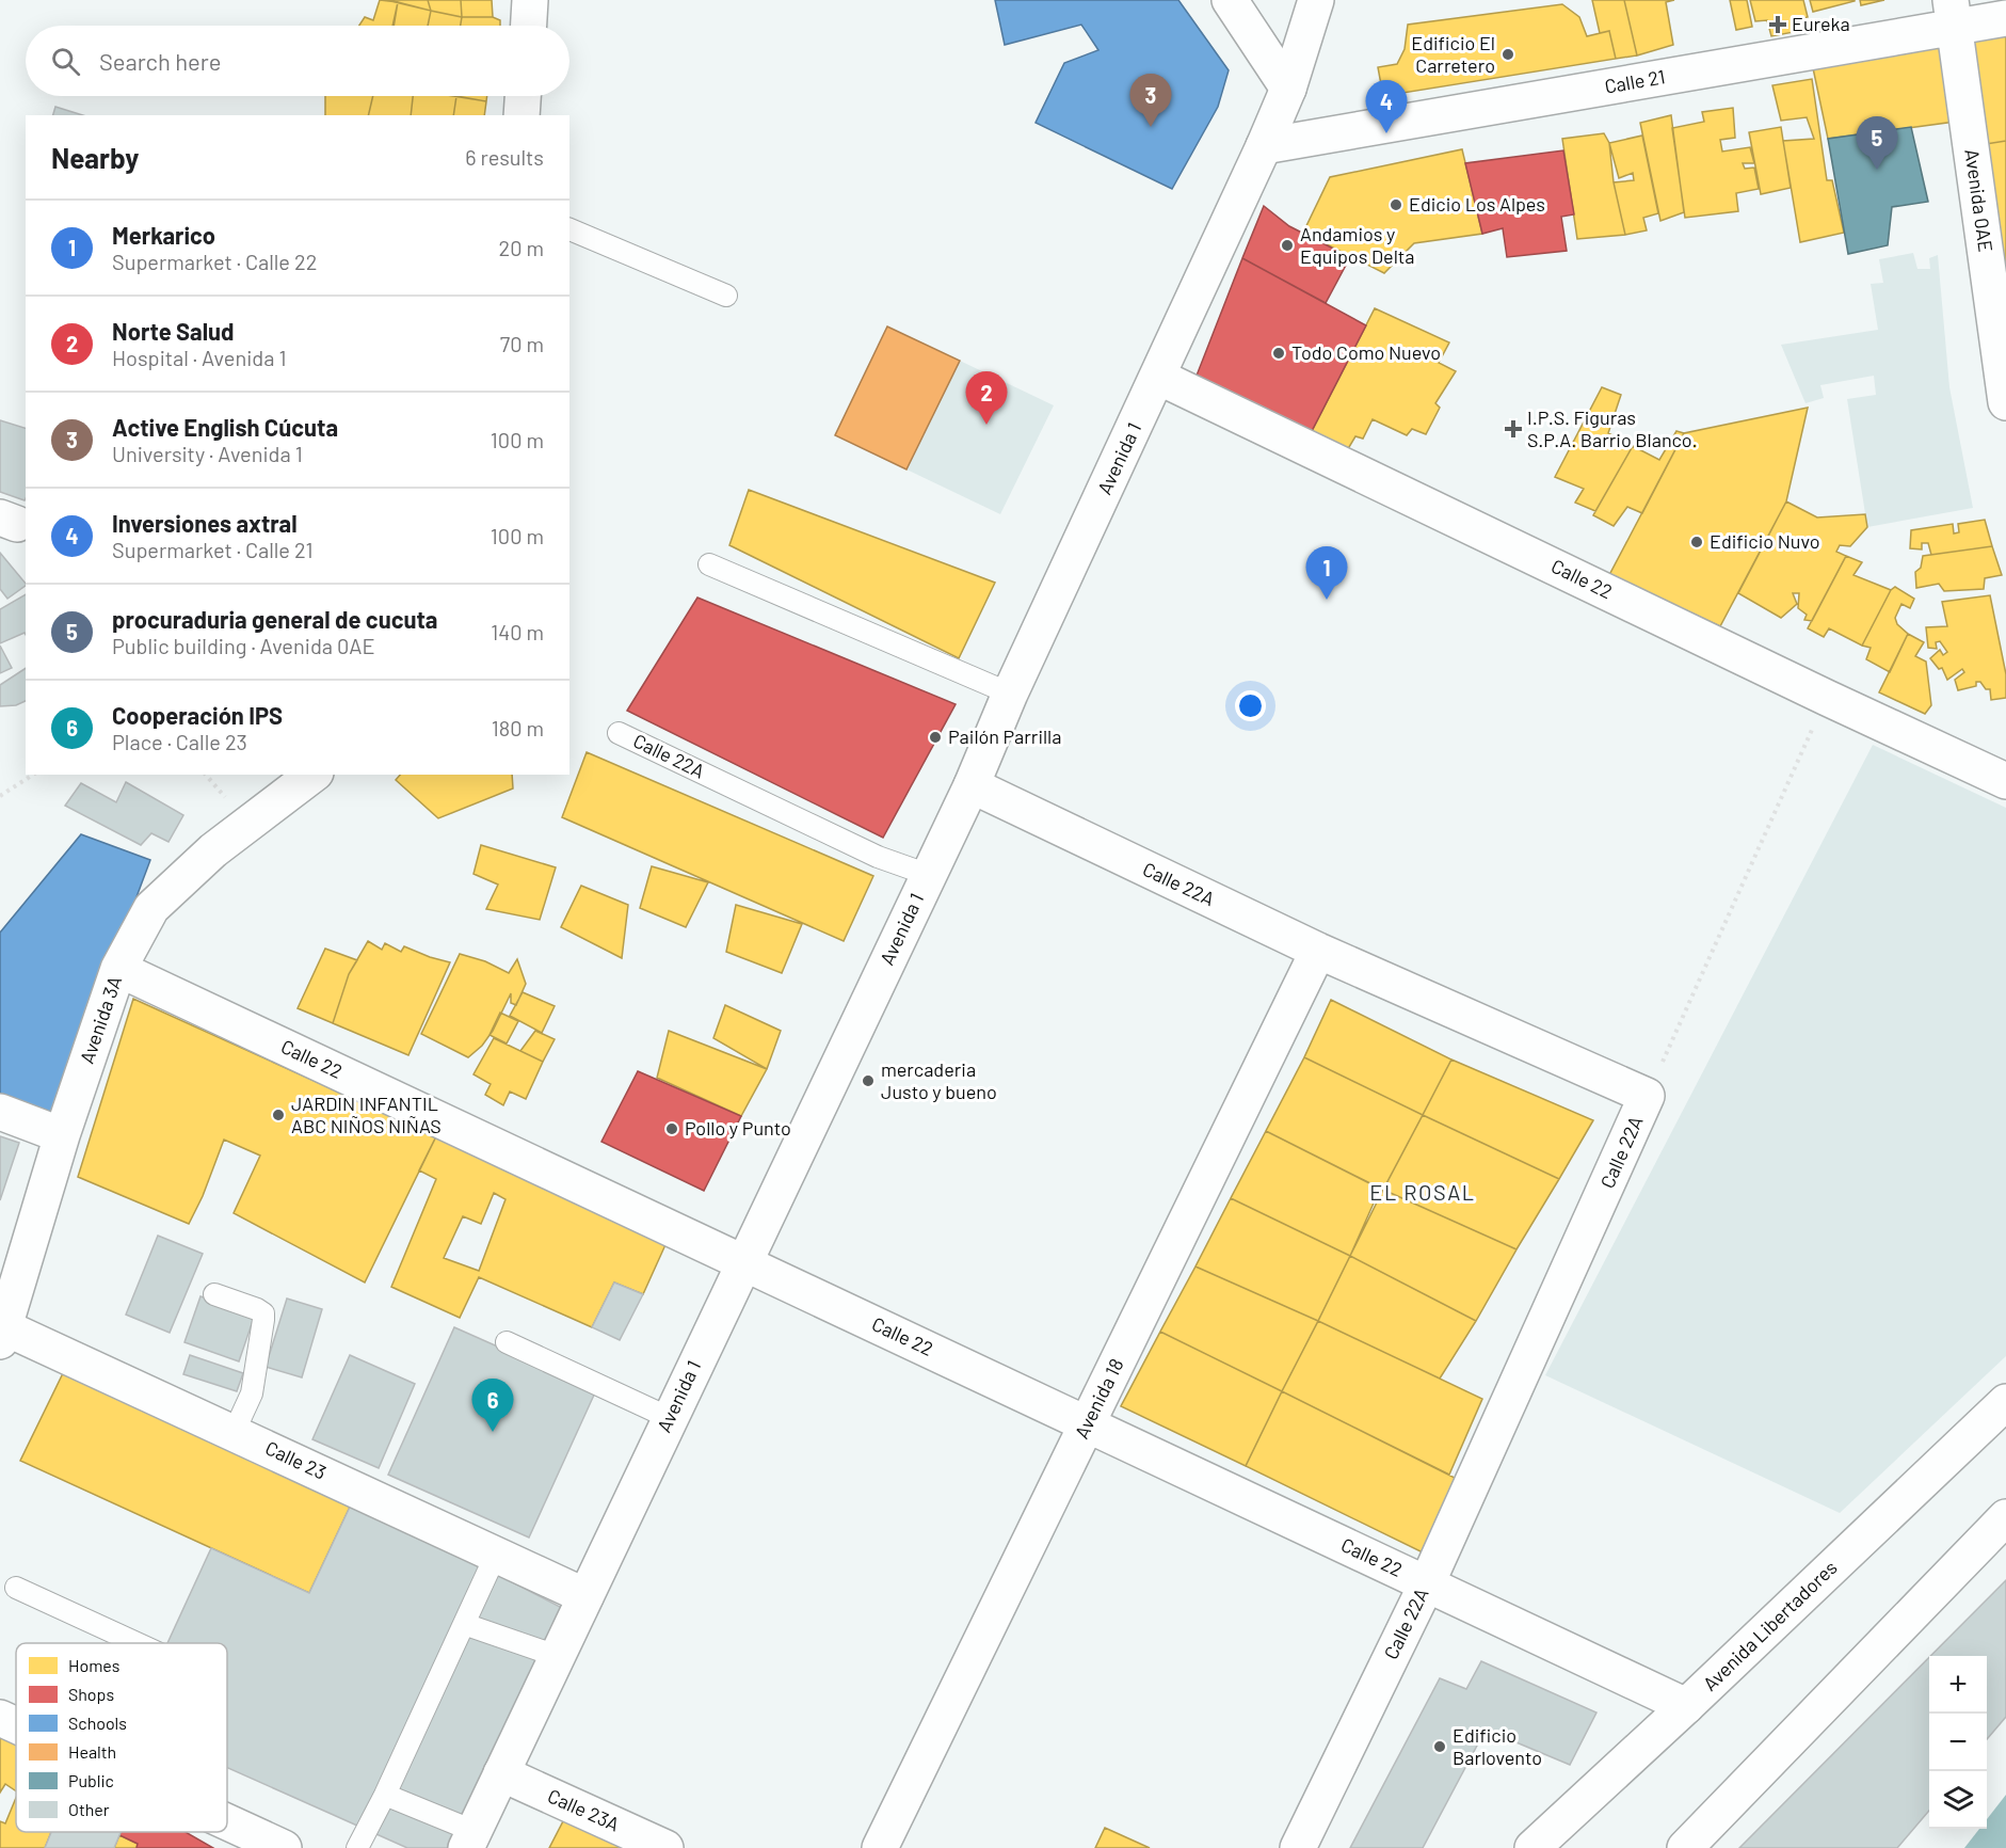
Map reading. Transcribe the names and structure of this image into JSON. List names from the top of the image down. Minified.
{"streets":{"street":["Calle 21","Avenida 0AE","Avenida 1","Calle 22","Calle 22A","Avenida 3A","Avenida 18","Calle 23","Avenida Libertadores","Calle 23A"]},"crossings":[["Calle 21","Avenida 0AE"],["Calle 21","Avenida 1"],["Avenida 1","Calle 22"],["Avenida 1","Calle 22A"],["Avenida 1","Calle 23"],["Avenida 1","Calle 23A"],["Calle 22","Calle 22A"],["Calle 22","Avenida 3A"],["Calle 22","Avenida 18"],["Calle 22","Avenida Libertadores"],["Calle 22A","Avenida 18"],["Avenida 3A","Calle 23"]],"districts":["EL ROSAL"],"places":{"health":["Eureka","I.P.S. Figuras S.P.A. Barrio Blanco."],"other":["Edificio El Carretero","Edicio Los Alpes","Andamios y Equipos Delta","Todo Como Nuevo","Edificio Nuvo","Pailón Parrilla","mercaderia Justo y bueno","JARDIN INFANTIL ABC NIÑOS NIÑAS","Pollo y Punto","Edificio Barlovento"]},"legend":["Homes","Shops","Schools","Health","Public","Other"],"page":{"search":"Search here","pins":["3","4","5","2","1","6"],"heading":["Nearby","6 results"],"list":[{"mark":"1","name":"Merkarico","note":"Supermarket · Calle 22","value":"20 m"},{"mark":"2","name":"Norte Salud","note":"Hospital · Avenida 1","value":"70 m"},{"mark":"3","name":"Active English Cúcuta","note":"University · Avenida 1","value":"100 m"},{"mark":"4","name":"Inversiones axtral","note":"Supermarket · Calle 21","value":"100 m"},{"mark":"5","name":"procuraduria general de cucuta","note":"Public building · Avenida 0AE","value":"140 m"},{"mark":"6","name":"Cooperación IPS","note":"Place · Calle 23","value":"180 m"}],"map_buttons":["+","−"]}}
